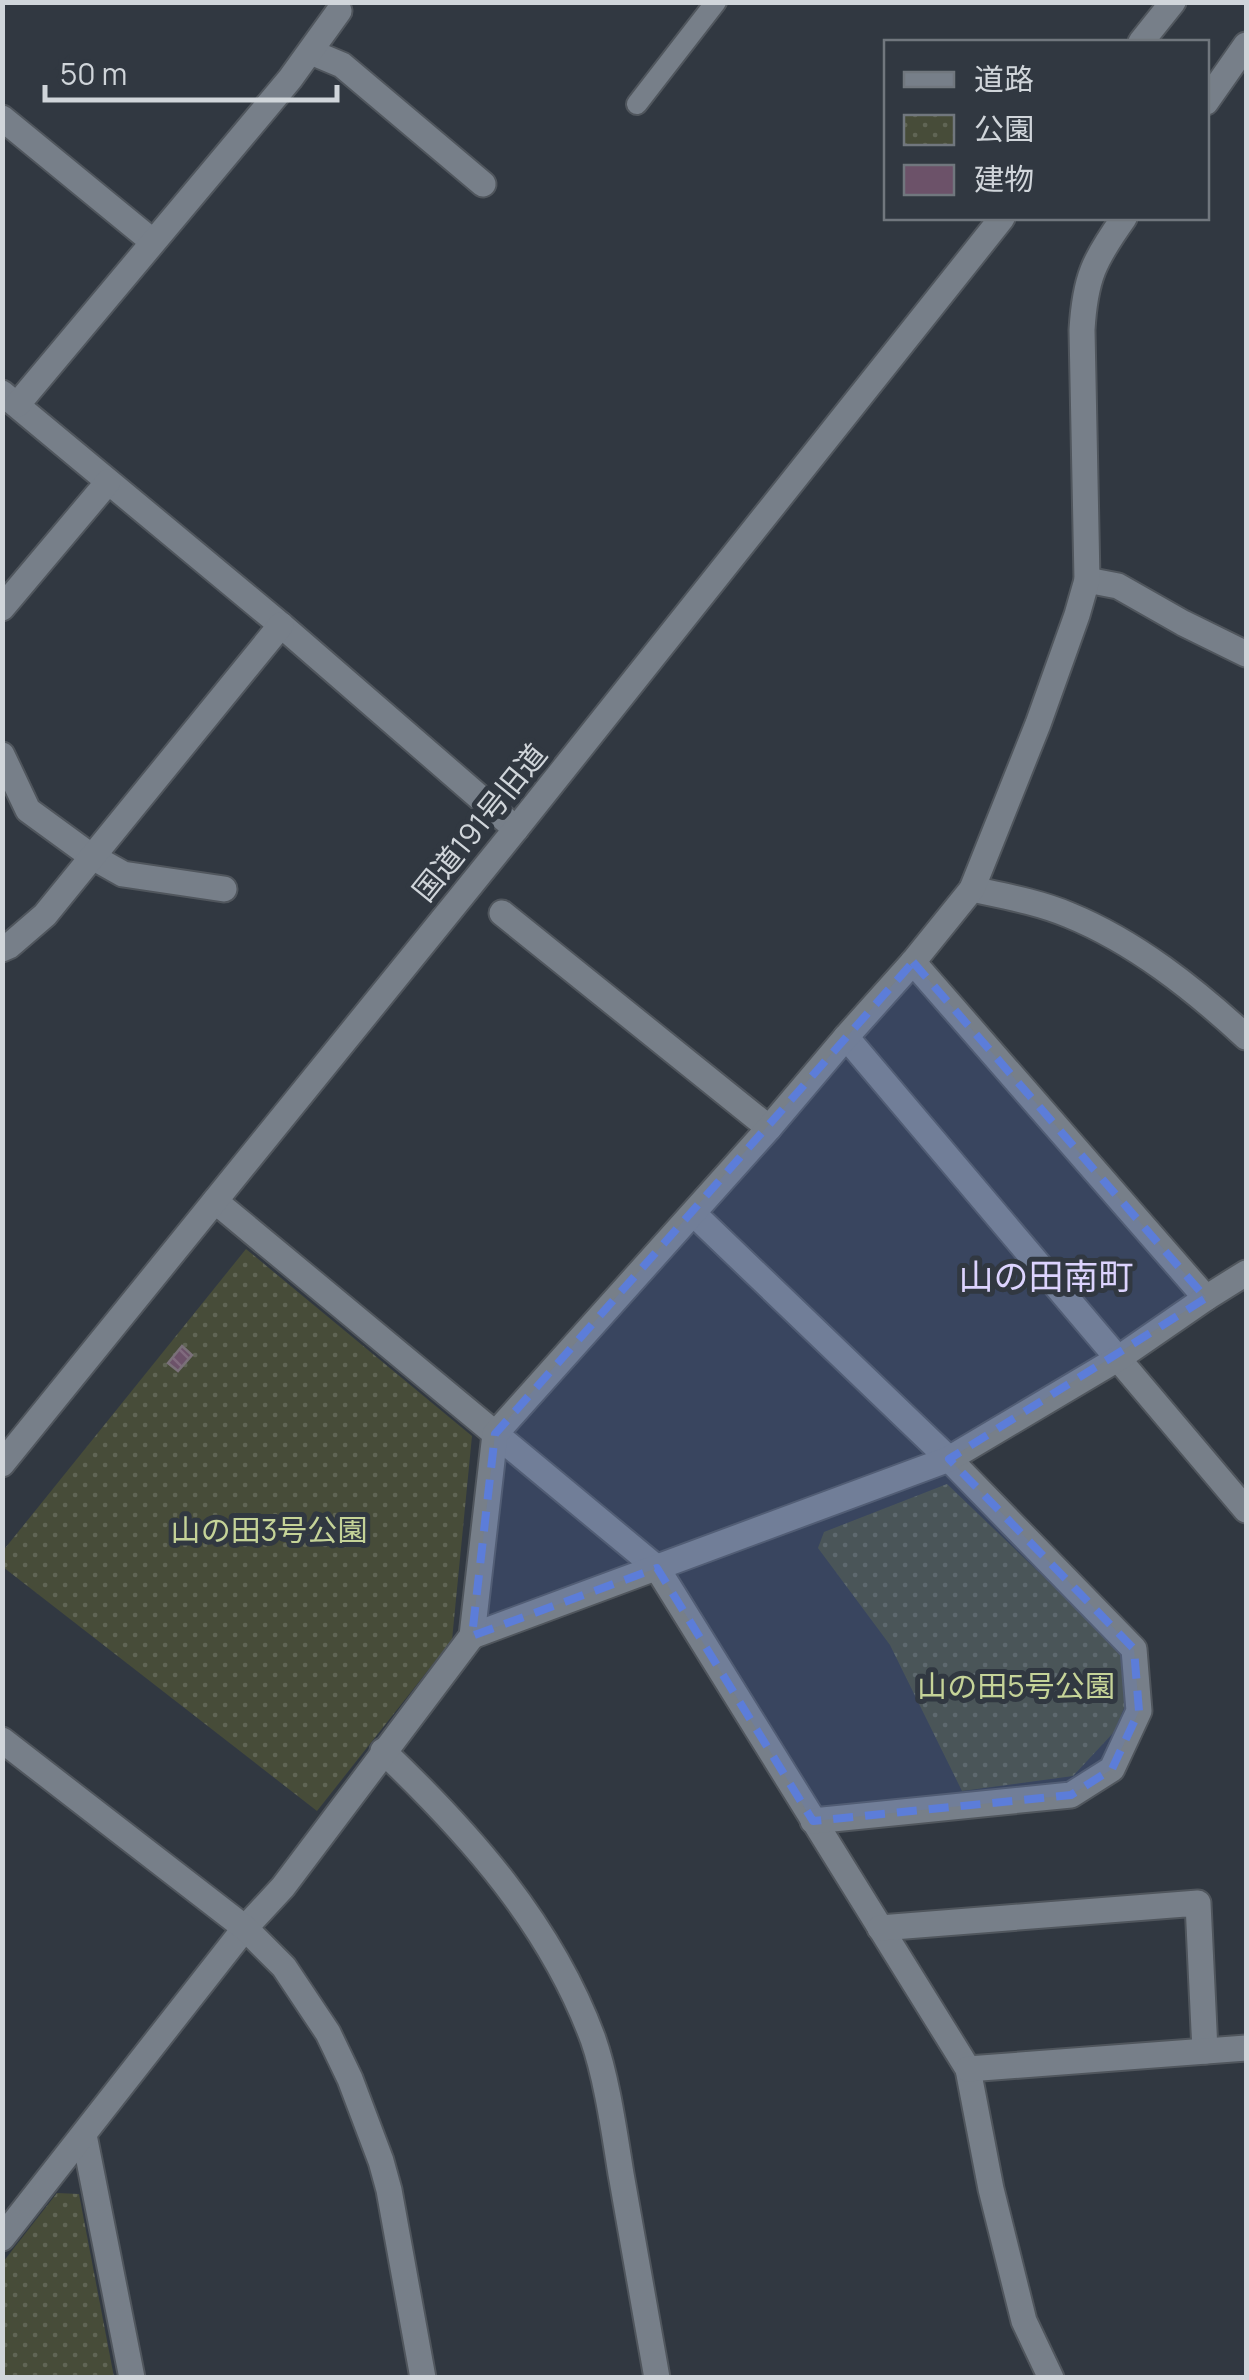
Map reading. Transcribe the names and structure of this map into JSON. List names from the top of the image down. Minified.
{"streets":{"street":["国道191号旧道"]},"districts":["山の田南町"],"parks":["山の田3号公園","山の田5号公園"],"legend":["道路","公園","建物"],"scale_bar":"50 m"}
